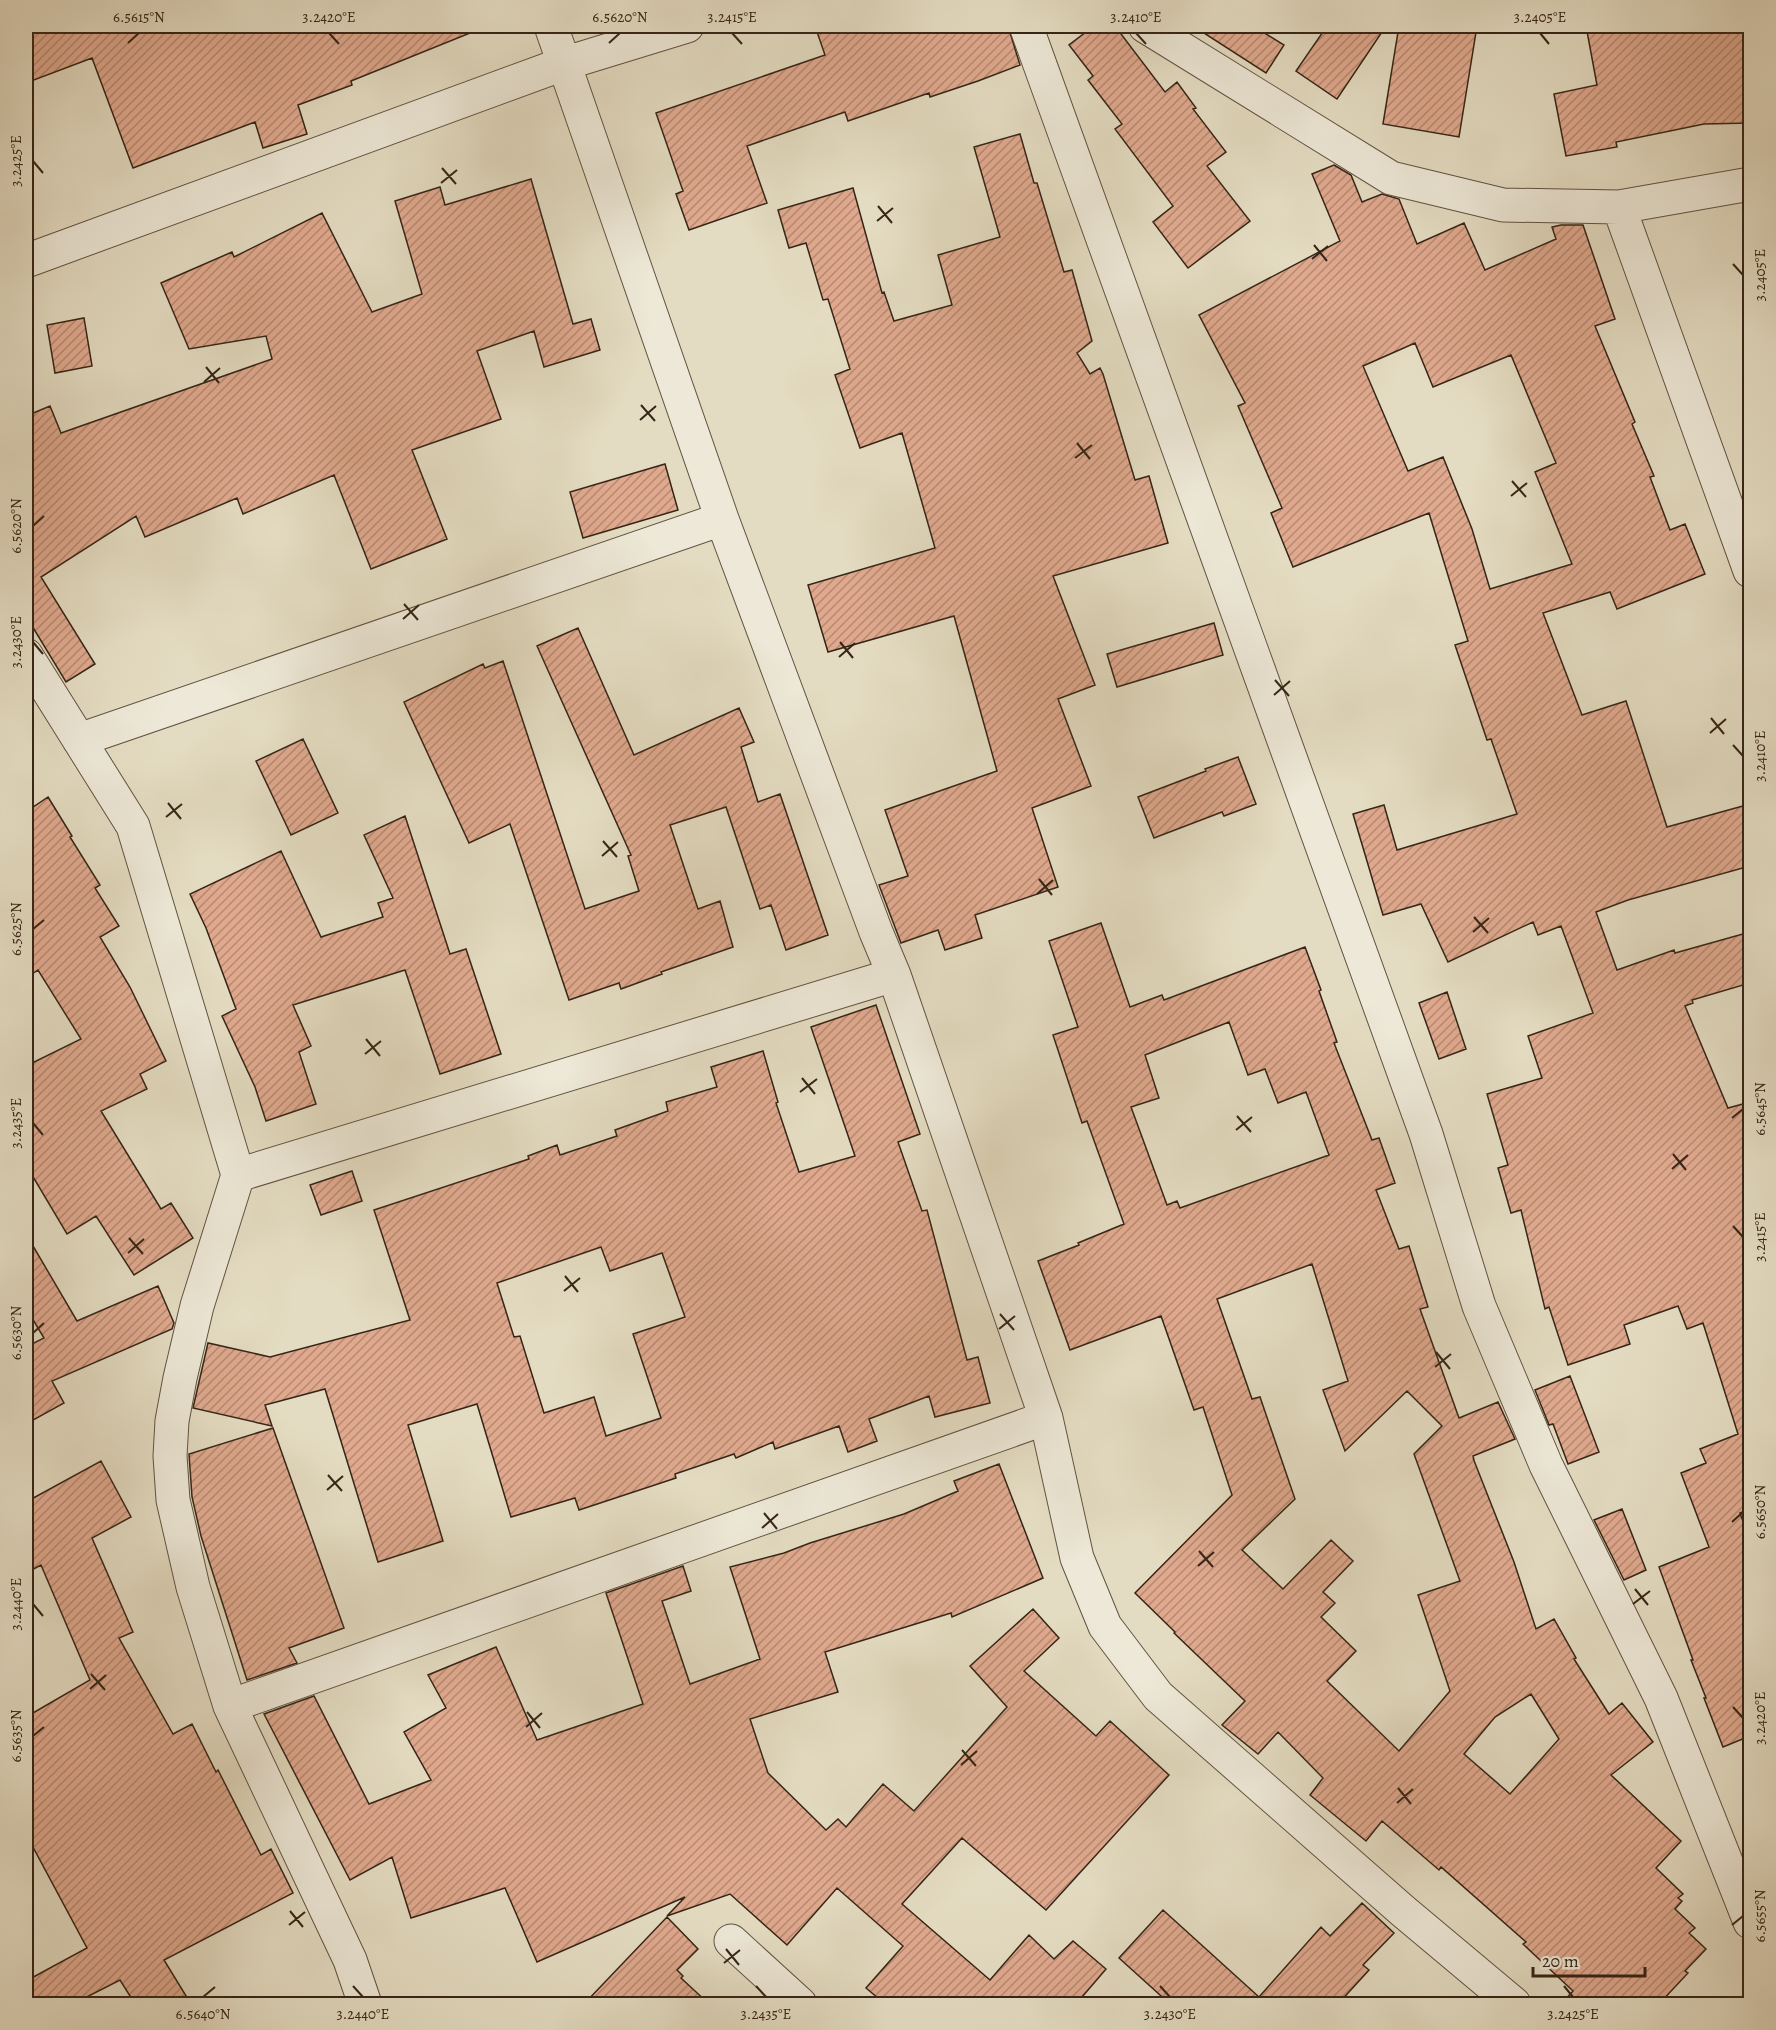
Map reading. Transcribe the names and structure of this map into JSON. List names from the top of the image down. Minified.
{"scale_bar":"20 m","coordinates":["6.5615°N","3.2420°E","6.5620°N","3.2415°E","3.2410°E","3.2405°E","3.2425°E","3.2430°E","6.5625°N","6.5645°N","3.2435°E","6.5630°N","6.5650°N","3.2440°E","6.5635°N","6.5655°N","6.5640°N"]}
